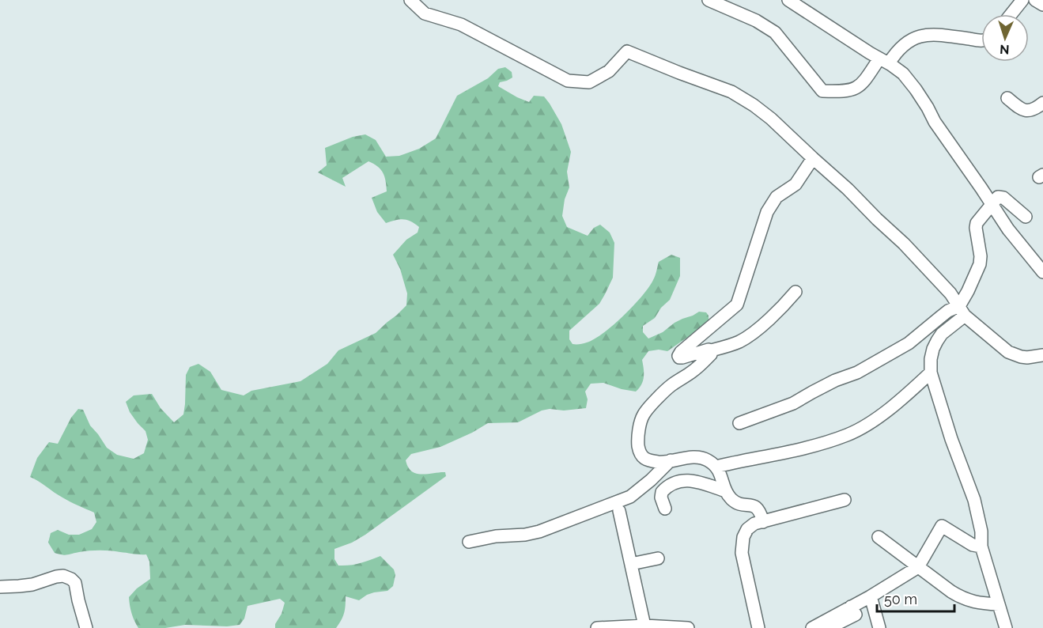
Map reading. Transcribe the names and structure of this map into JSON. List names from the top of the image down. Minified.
{"scale_bar":"50 m","north":"bottom"}
